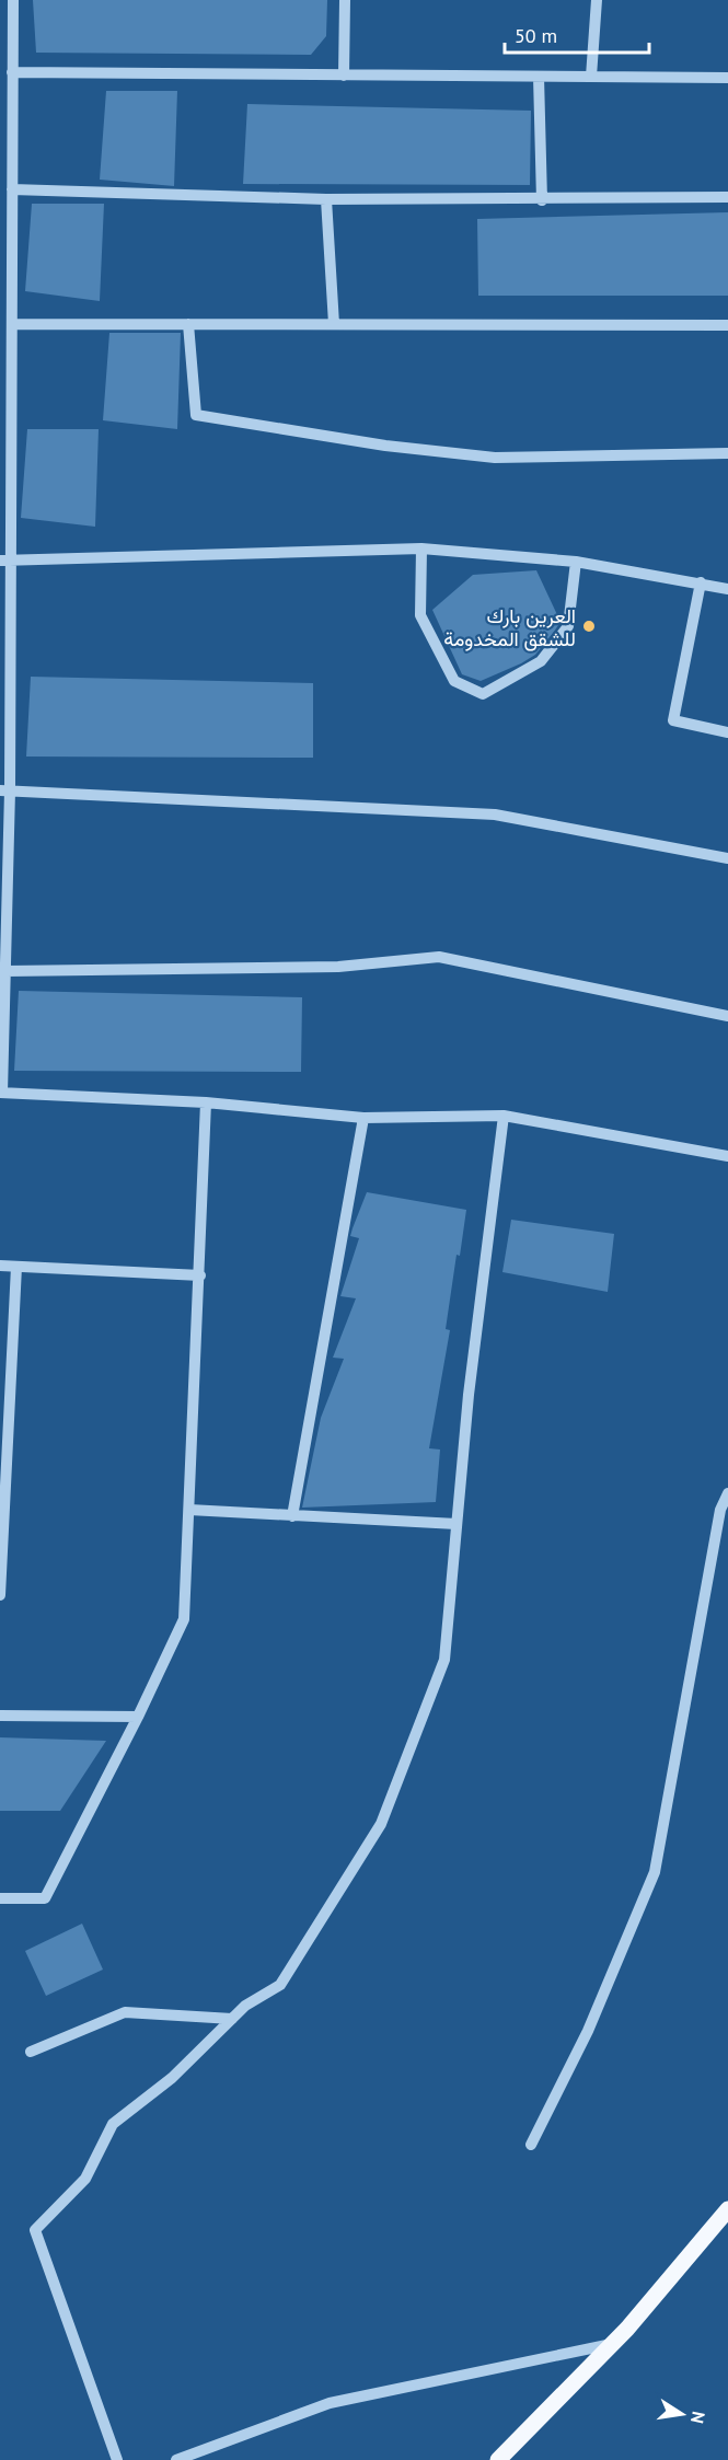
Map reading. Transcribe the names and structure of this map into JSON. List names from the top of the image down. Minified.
{"places":["العرين بارك للشقق المخدومة"],"scale_bar":"50 m","north":"right"}
